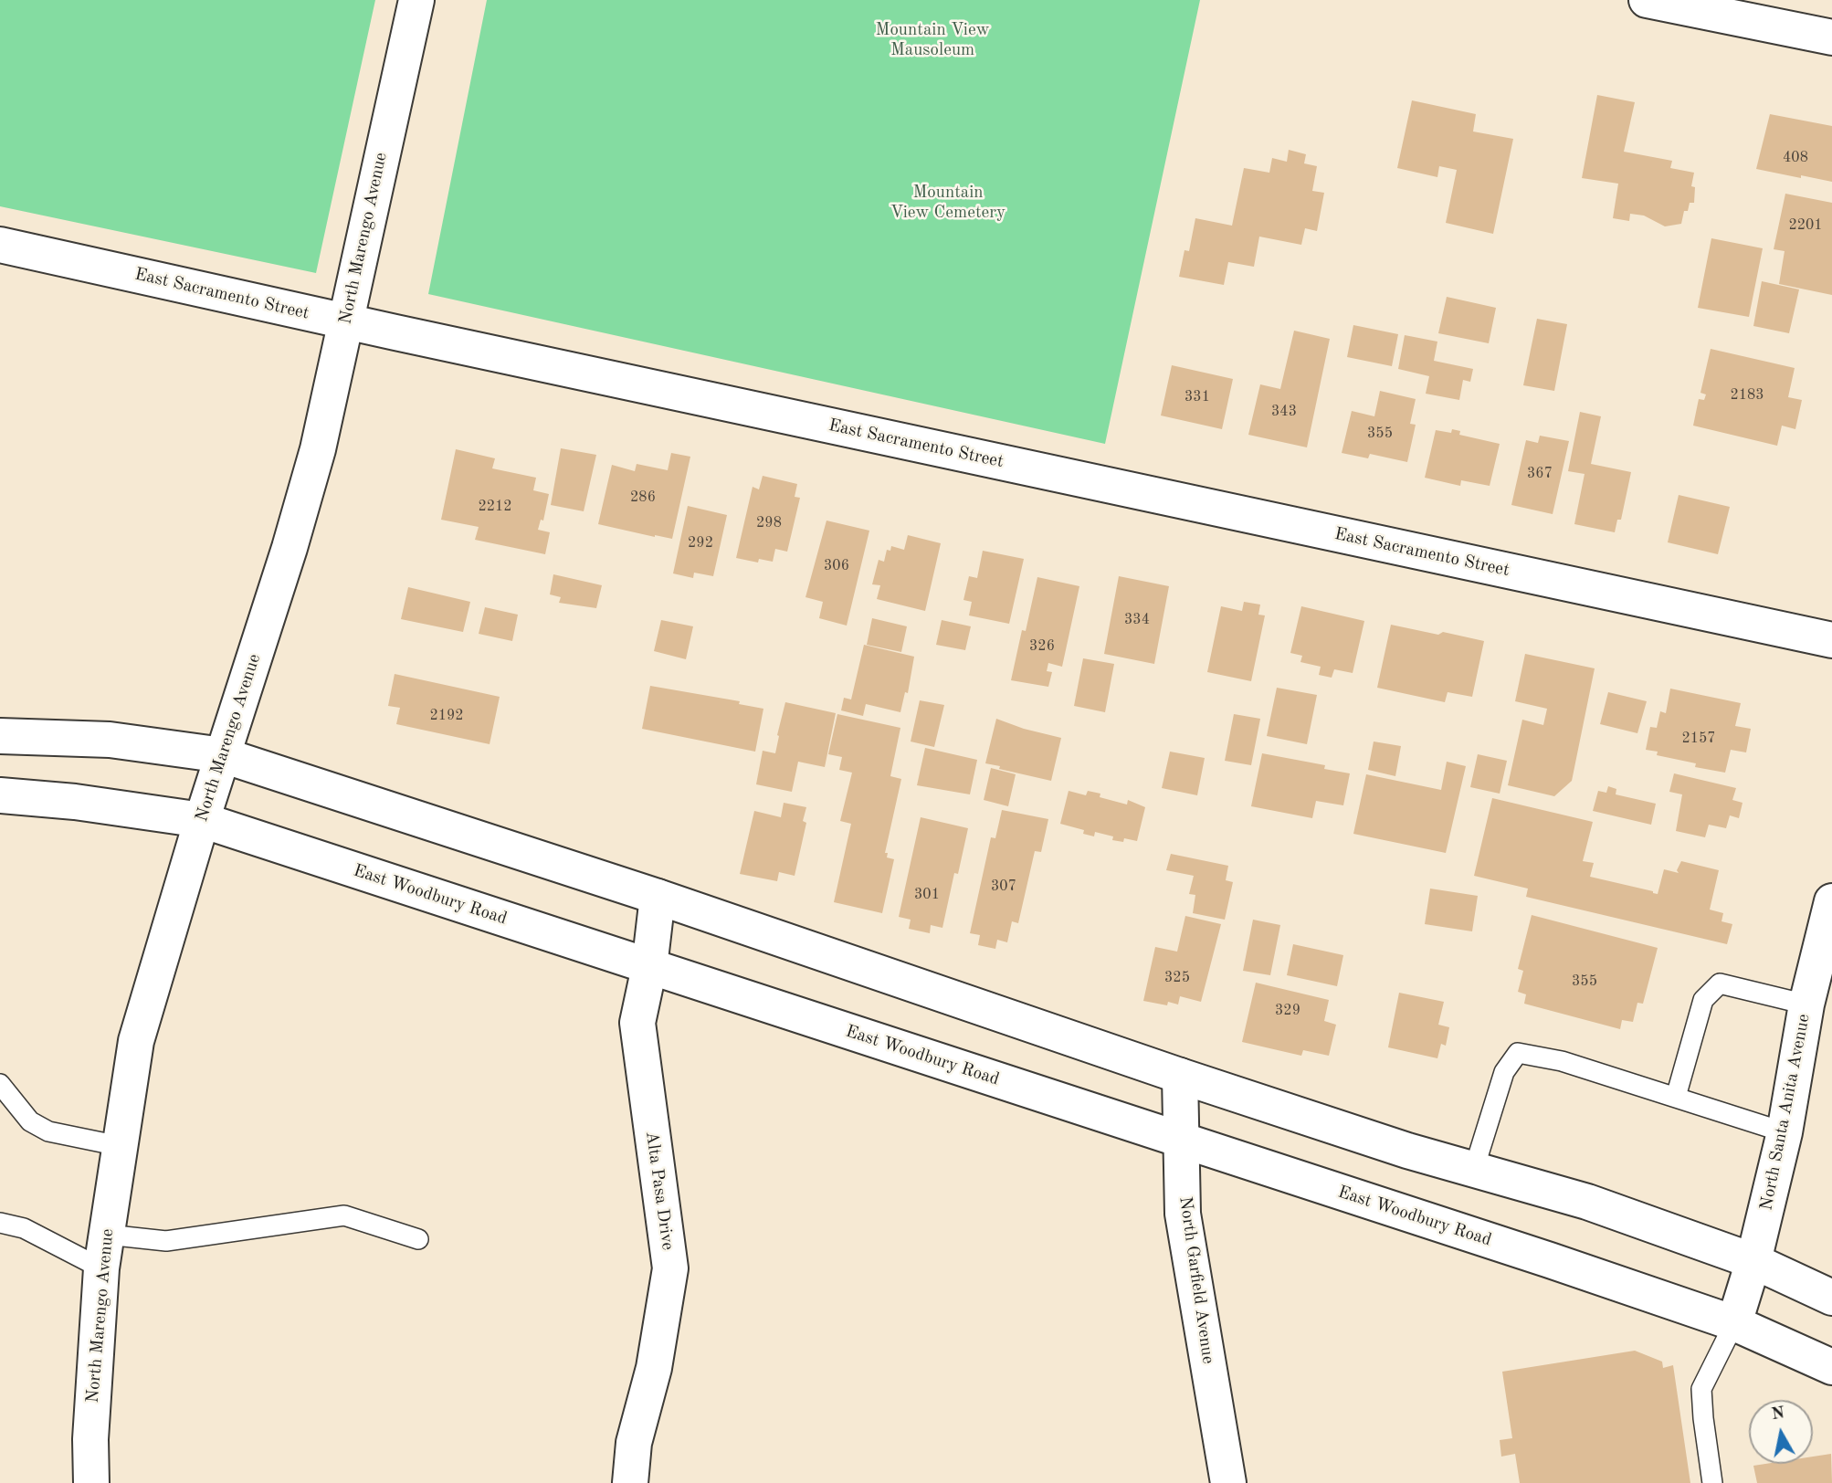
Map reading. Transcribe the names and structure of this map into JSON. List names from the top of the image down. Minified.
{"streets":{"street":["North Marengo Avenue","East Sacramento Street","East Woodbury Road","North Santa Anita Avenue","Alta Pasa Drive","North Garfield Avenue"]},"crossings":[["North Marengo Avenue","East Sacramento Street"],["North Marengo Avenue","East Woodbury Road"],["East Woodbury Road","North Santa Anita Avenue"],["East Woodbury Road","Alta Pasa Drive"],["East Woodbury Road","North Garfield Avenue"]],"parks":["Mountain View Mausoleum","Mountain View Cemetery"],"house_numbers":["408","2201","2183","331","343","355","367","286","2212","298","292","306","334","326","2192","2157","307","301","325","355","329"],"north":"top"}
